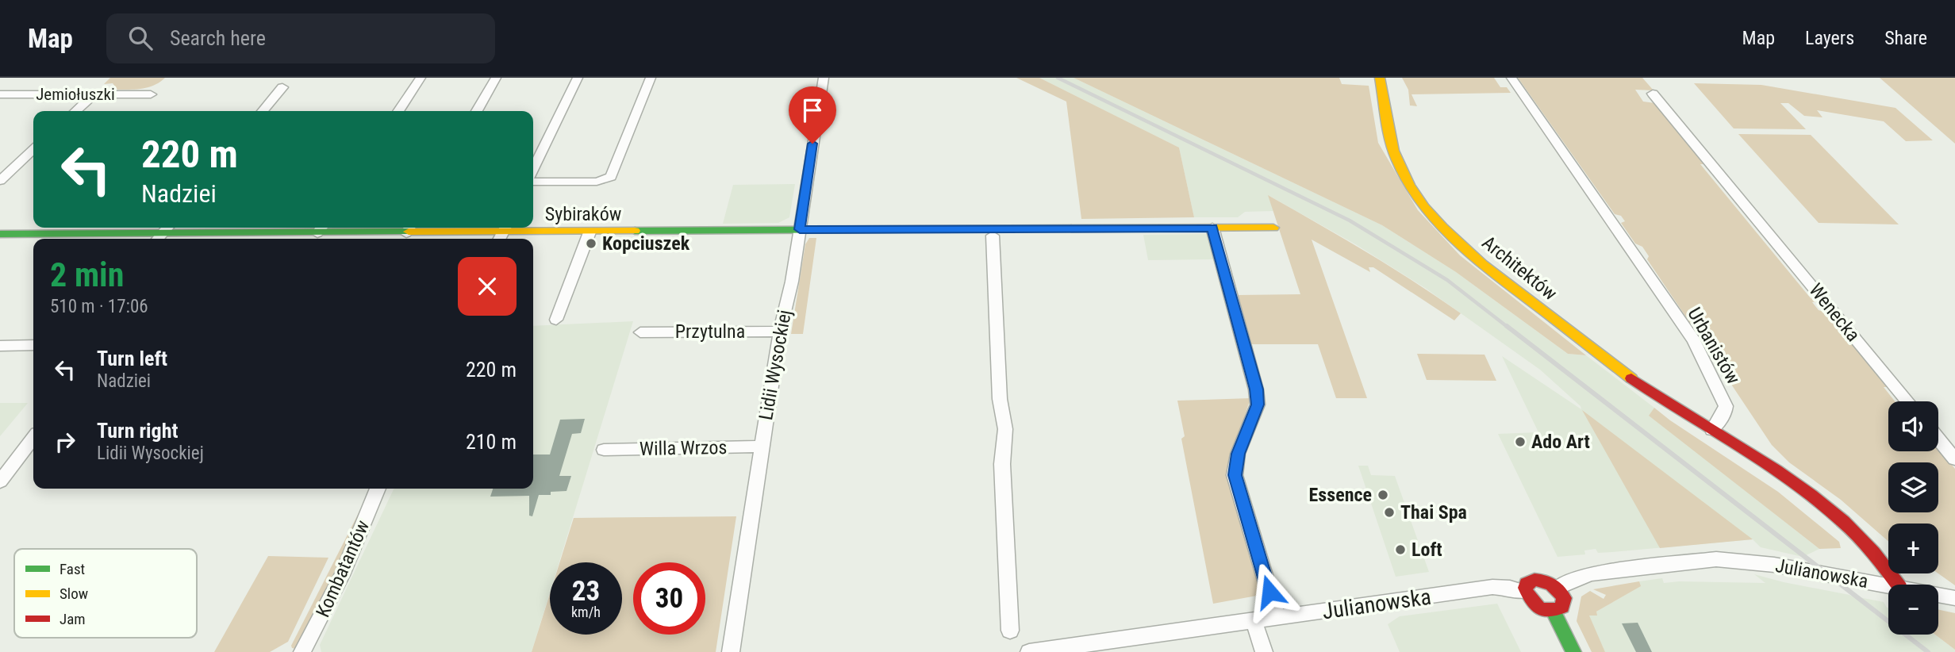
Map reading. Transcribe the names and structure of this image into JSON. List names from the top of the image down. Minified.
{"streets":{"street":["Jemiołuszki","Sybiraków","Architektów","Wenecka","Przytulna","Urbanistów","Lidii Wysockiej","Willa Wrzos","Kombatantów","Julianowska"]},"crossings":[["Sybiraków","Lidii Wysockiej"],["Architektów","Urbanistów"],["Przytulna","Lidii Wysockiej"],["Lidii Wysockiej","Willa Wrzos"]],"places":["Kopciuszek","Ado Art","Essence","Thai Spa","Loft"],"legend":["Fast","Slow","Jam"],"page":{"header":"Map","search":"Search here","nav":["Map","Layers","Share"],"turn":["220 m","Nadziei"],"heading":["2 min","510 m · 17:06"],"list":[{"name":"Turn left","note":"Nadziei","value":"220 m"},{"name":"Turn right","note":"Lidii Wysockiej","value":"210 m"}],"map_buttons":["+","−"],"speed":"23 km/h","limit":"30"}}
